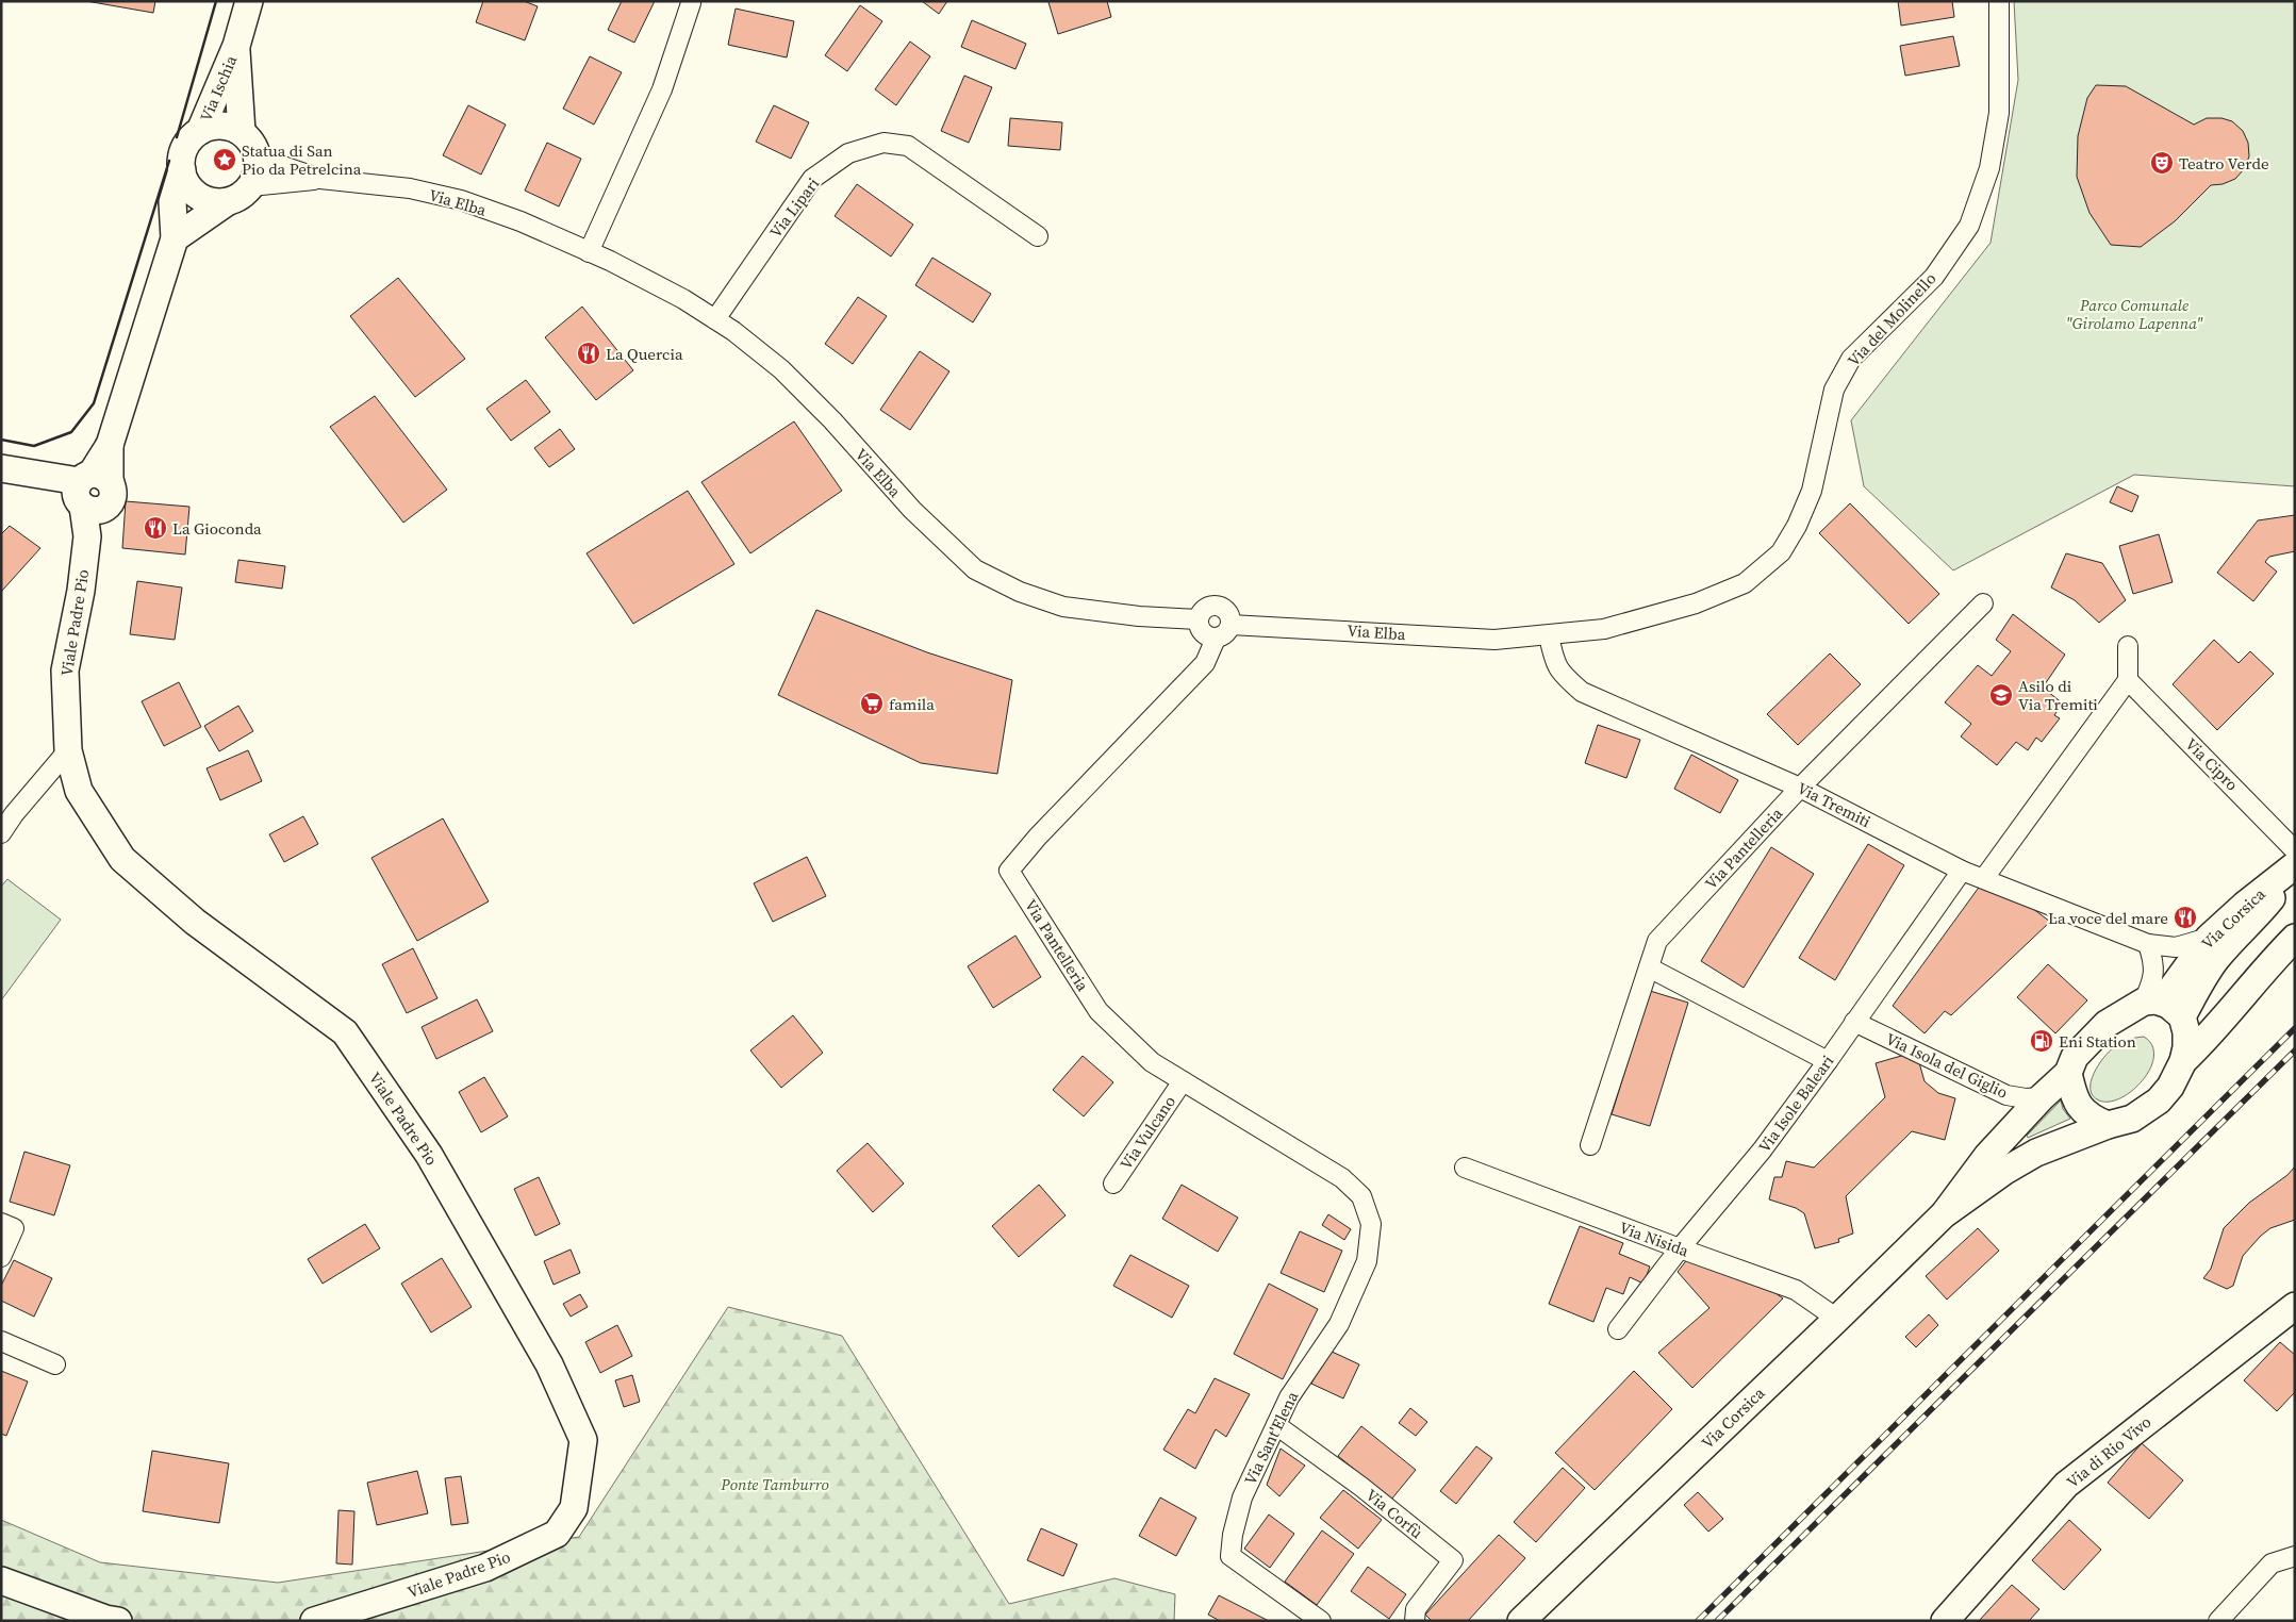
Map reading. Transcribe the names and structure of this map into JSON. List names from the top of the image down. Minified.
{"streets":{"street":["Via Ischia","Via Elba","Via Lipari","Via del Molinello","Viale Padre Pio","Via Cipro","Via Tremiti","Via Pantelleria","Via Corsica","Via Isola del Giglio","Via Isole Baleari","Via Vulcano","Via Nisida","Via Sant'Elena","Via di Rio Vivo","Via Corfù"]},"crossings":[["Via Ischia","Via Elba"],["Via Ischia","Viale Padre Pio"],["Via Elba","Via Lipari"],["Via Elba","Via del Molinello"],["Via Elba","Viale Padre Pio"],["Via Elba","Via Pantelleria"],["Via del Molinello","Via Tremiti"],["Via Tremiti","Via Pantelleria"],["Via Tremiti","Via Corsica"],["Via Tremiti","Via Isole Baleari"],["Via Pantelleria","Via Vulcano"],["Via Pantelleria","Via Sant'Elena"],["Via Corsica","Via Isola del Giglio"],["Via Corsica","Via Nisida"],["Via Isola del Giglio","Via Isole Baleari"],["Via Isole Baleari","Via Nisida"],["Via Sant'Elena","Via Corfù"]],"parks":["Parco Comunale \"Girolamo Lapenna\"","Ponte Tamburro"],"places":{"place":["Statua di San Pio da Petrelcina"],"theatre":["Teatro Verde"],"restaurant":["La Quercia","La Gioconda","La voce del mare"],"school or university":["Asilo di Via Tremiti"],"supermarket":["famila"],"fuel station":["Eni Station"]}}
